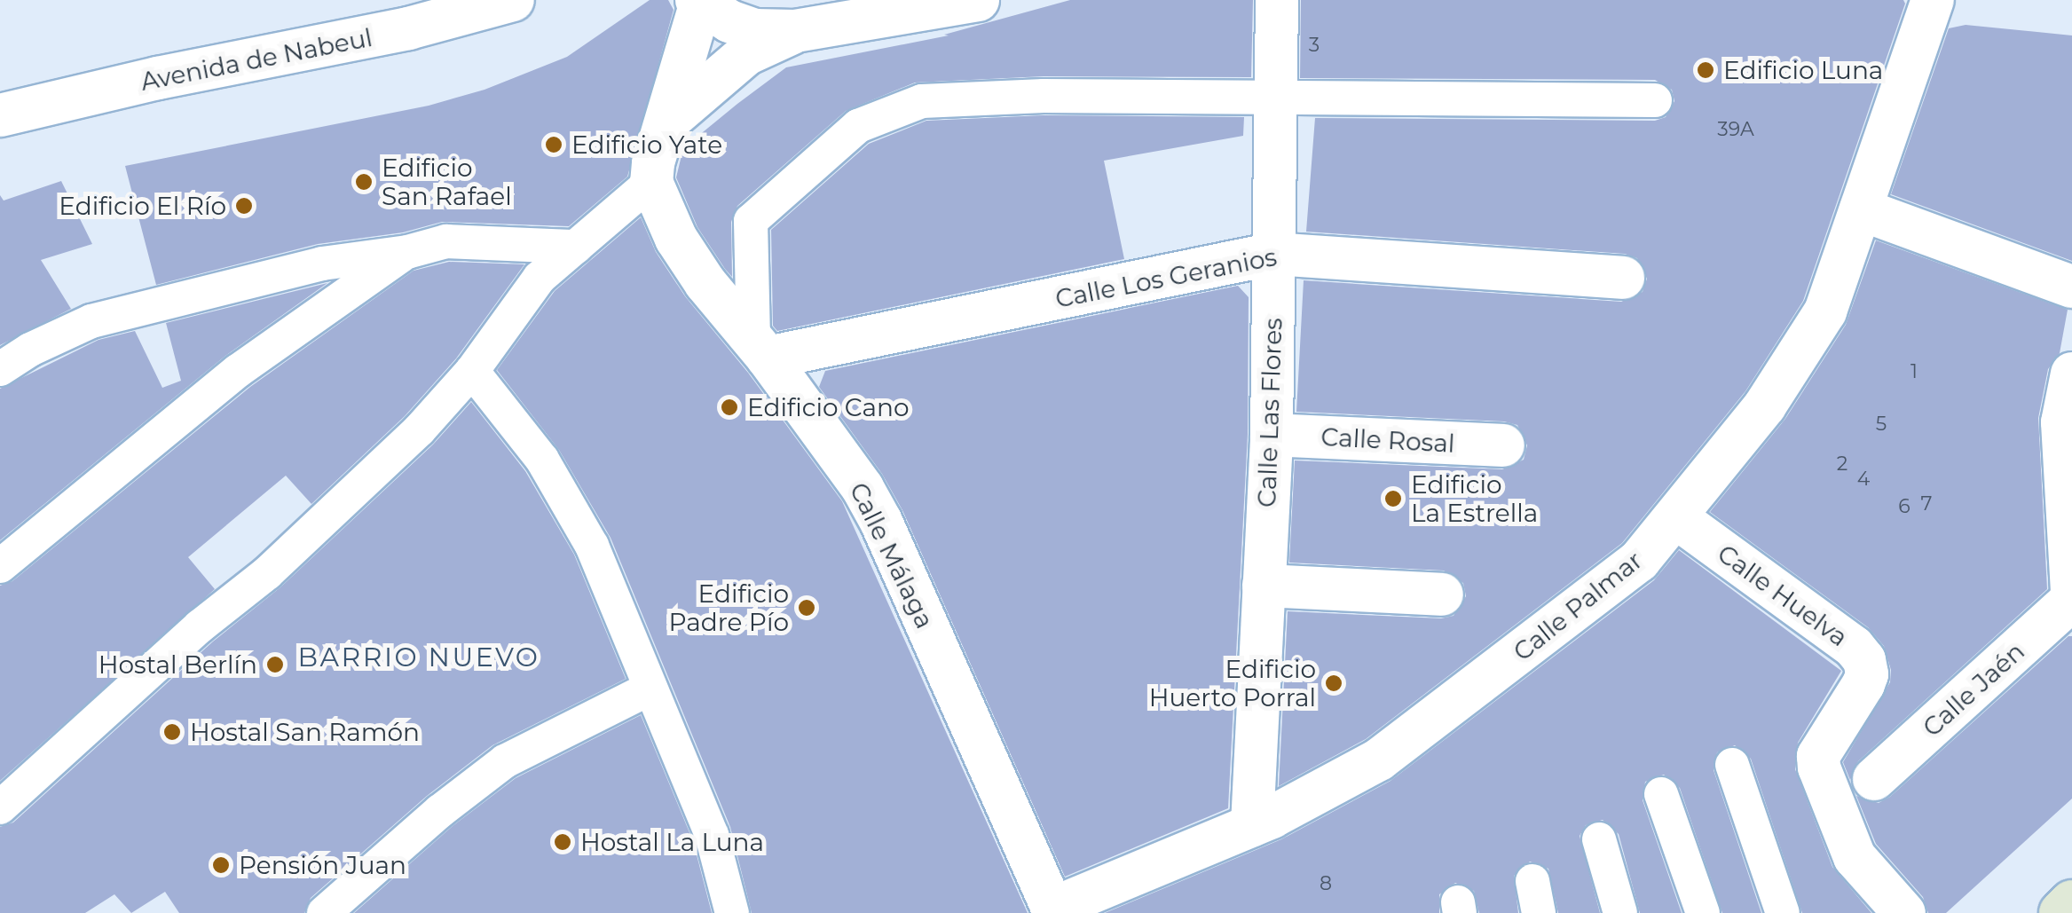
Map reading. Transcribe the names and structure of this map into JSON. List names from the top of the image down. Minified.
{"streets":{"street":["Avenida de Nabeul","Calle Los Geranios","Calle Las Flores","Calle Rosal","Calle Málaga","Calle Huelva","Calle Palmar","Calle Jaén"]},"crossings":[["Calle Los Geranios","Calle Las Flores"],["Calle Los Geranios","Calle Málaga"],["Calle Las Flores","Calle Rosal"],["Calle Las Flores","Calle Palmar"],["Calle Málaga","Calle Palmar"],["Calle Huelva","Calle Palmar"]],"districts":["BARRIO NUEVO"],"places":["Edificio Luna","Edificio Yate","Edificio San Rafael","Edificio El Río","Edificio Cano","Edificio La Estrella","Edificio Padre Pío","Hostal Berlín","Edificio Huerto Porral","Hostal San Ramón","Hostal La Luna","Pensión Juan"],"house_numbers":["3","39A","1","5","2","4","7","6","8"]}
